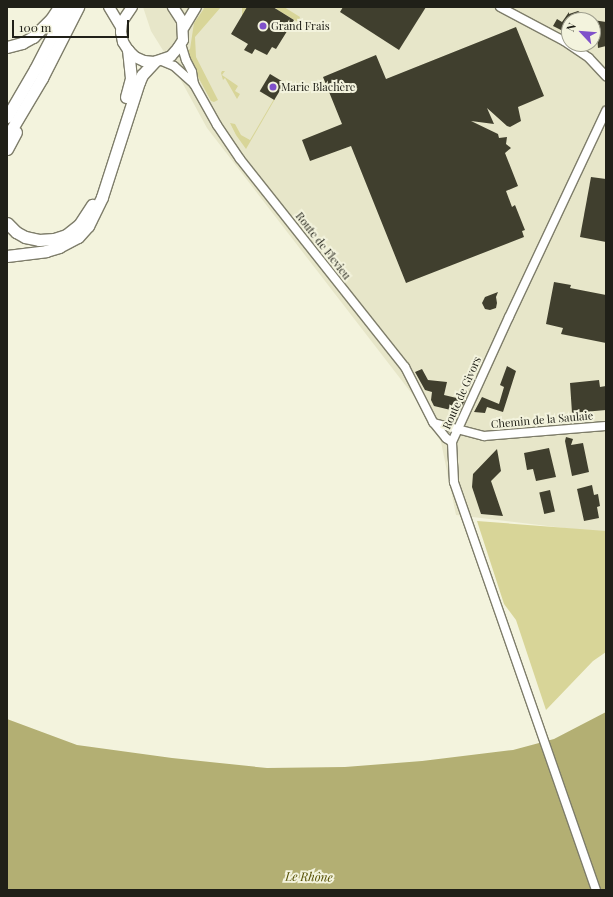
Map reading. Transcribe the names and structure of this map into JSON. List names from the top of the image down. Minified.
{"streets":{"street":["Route de Flevieu","Route de Givors","Chemin de la Saulaie"]},"crossings":[["Route de Flevieu","Route de Givors"],["Route de Givors","Chemin de la Saulaie"]],"water":["Le Rhône"],"places":["Grand Frais","Marie Blachère"],"scale_bar":"100 m","north":"top left"}
